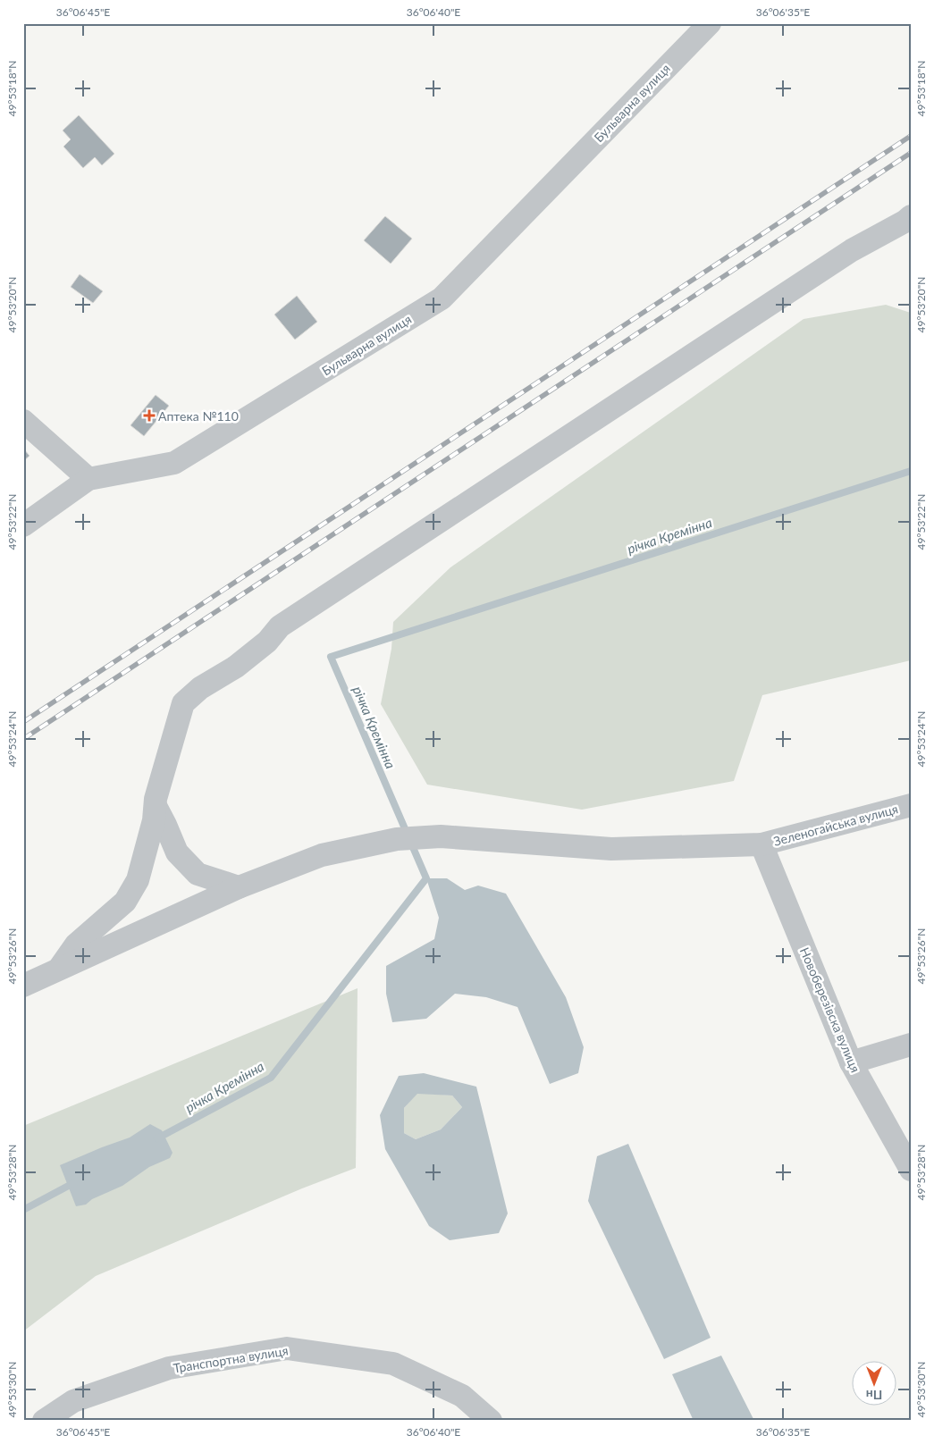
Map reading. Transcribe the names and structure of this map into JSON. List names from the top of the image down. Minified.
{"streets":{"street":["Бульварна вулиця","Зеленогайська вулиця","Новоберезівска вулиця","Транспортна вулиця"]},"crossings":[["Зеленогайська вулиця","Новоберезівска вулиця"]],"water":["річка Кремінна"],"places":{"health":["Аптека №110"]},"north":"bottom","coordinates":["36°06'45\"E","36°06'40\"E","36°06'35\"E","49°53'18\"N","49°53'20\"N","49°53'22\"N","49°53'24\"N","49°53'26\"N","49°53'28\"N","49°53'30\"N"]}
